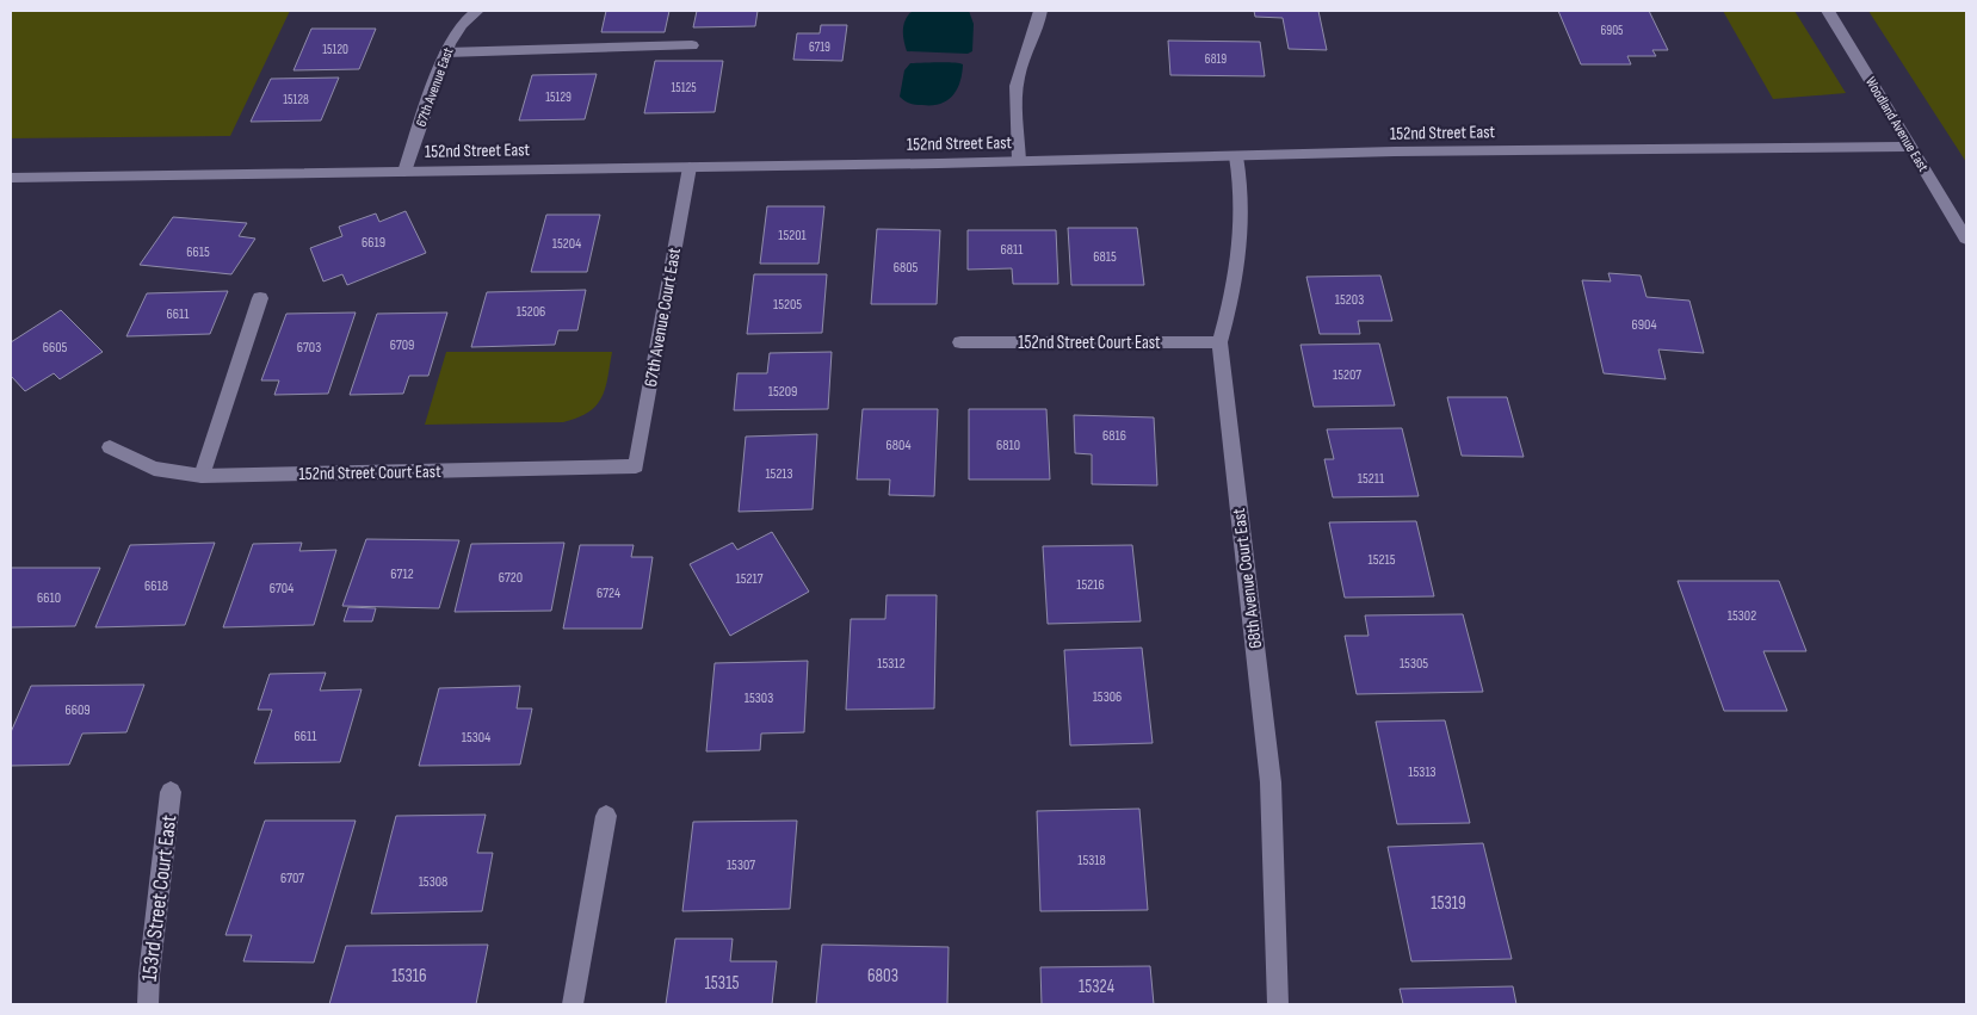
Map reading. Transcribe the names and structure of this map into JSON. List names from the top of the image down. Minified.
{"streets":{"street":["67th Avenue East","Woodland Avenue East","152nd Street East","67th Avenue Court East","152nd Street Court East","68th Avenue Court East","153rd Street Court East"]},"crossings":[["67th Avenue East","152nd Street East"],["Woodland Avenue East","152nd Street East"],["152nd Street East","67th Avenue Court East"],["152nd Street East","68th Avenue Court East"],["67th Avenue Court East","152nd Street Court East"],["152nd Street Court East","68th Avenue Court East"]],"house_numbers":["6905","6719","15120","6819","15125","15129","15128","15201","6619","15204","6811","6615","6815","6805","15203","15205","15206","6611","6904","6709","6605","6703","15207","15209","6816","6804","6810","15213","15211","15215","6712","6720","15217","15216","6618","6704","6724","6610","15302","15312","15305","15306","15303","6609","6611","15304","15313","15318","15307","6707","15308","15319","15316","6803","15315","15324"]}
